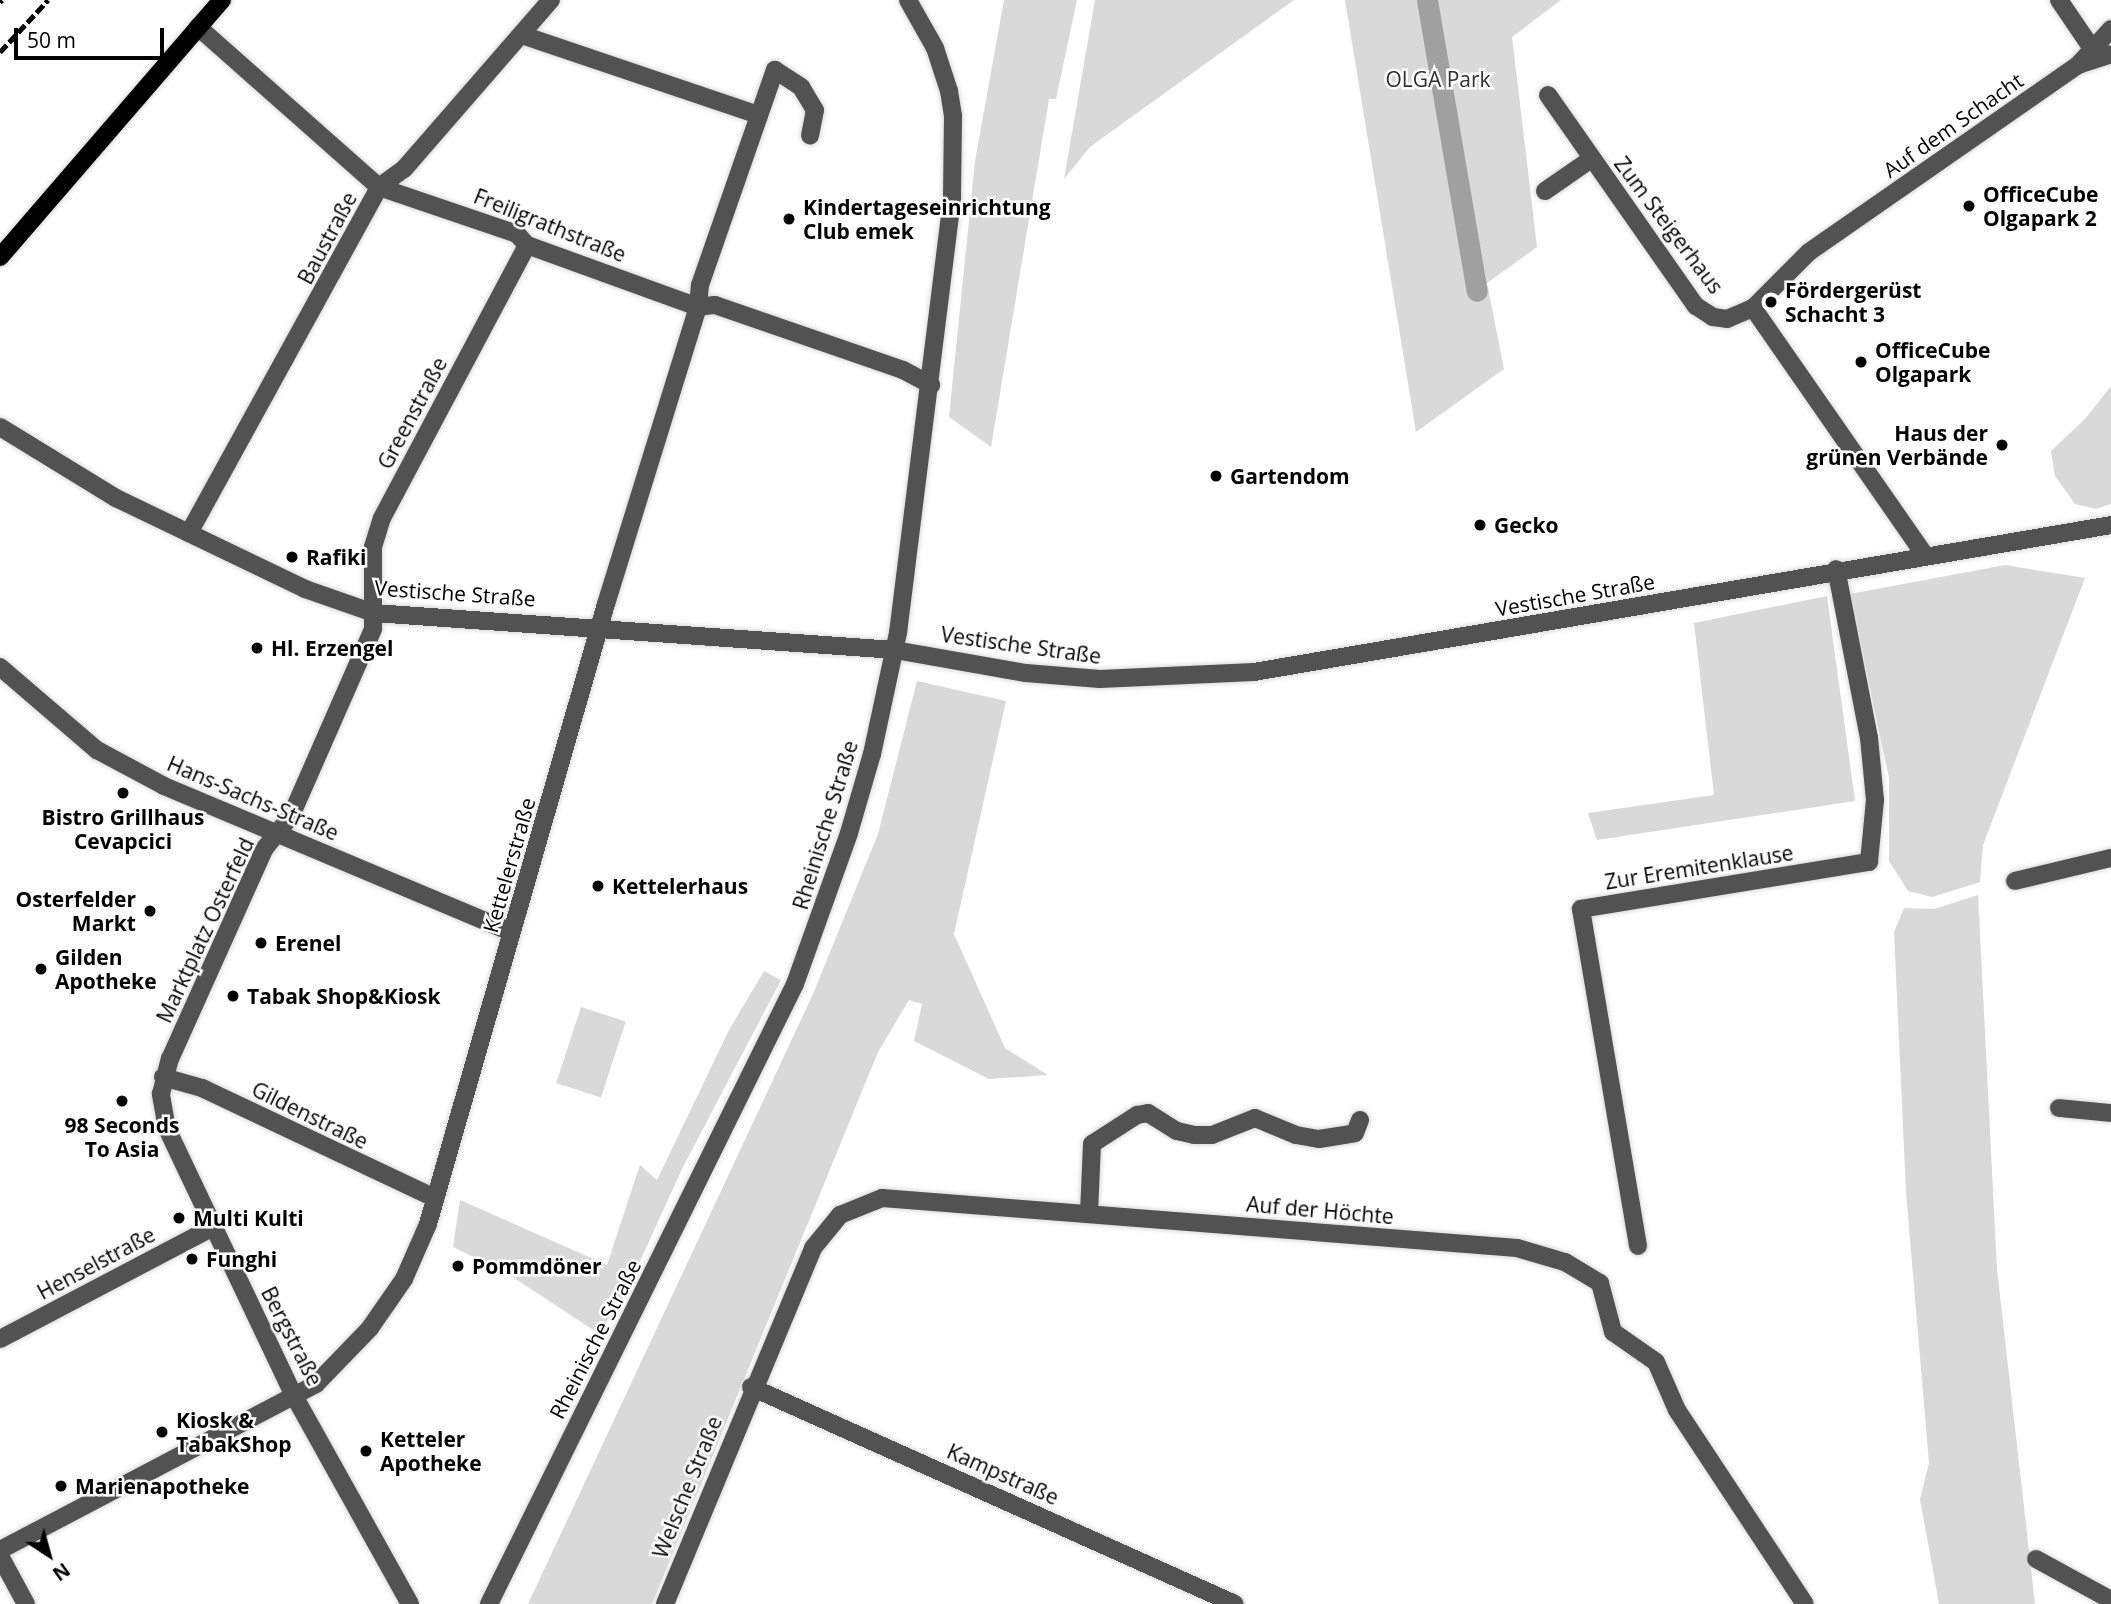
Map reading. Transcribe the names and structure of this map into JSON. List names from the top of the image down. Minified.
{"streets":{"street":["Auf dem Schacht","Freiligrathstraße","Zum Steigerhaus","Baustraße","Greenstraße","Vestische Straße","Hans-Sachs-Straße","Rheinische Straße","Kettelerstraße","Zur Eremitenklause","Marktplatz Osterfeld","Gildenstraße","Auf der Höchte","Henselstraße","Bergstraße","Kampstraße","Welsche Straße"]},"crossings":[["Auf dem Schacht","Zum Steigerhaus"],["Freiligrathstraße","Baustraße"],["Freiligrathstraße","Greenstraße"],["Freiligrathstraße","Rheinische Straße"],["Freiligrathstraße","Kettelerstraße"],["Baustraße","Vestische Straße"],["Greenstraße","Vestische Straße"],["Greenstraße","Marktplatz Osterfeld"],["Vestische Straße","Rheinische Straße"],["Vestische Straße","Kettelerstraße"],["Vestische Straße","Zur Eremitenklause"],["Vestische Straße","Marktplatz Osterfeld"],["Hans-Sachs-Straße","Kettelerstraße"],["Hans-Sachs-Straße","Marktplatz Osterfeld"],["Kettelerstraße","Gildenstraße"],["Kettelerstraße","Bergstraße"],["Marktplatz Osterfeld","Gildenstraße"],["Marktplatz Osterfeld","Bergstraße"],["Gildenstraße","Bergstraße"],["Auf der Höchte","Kampstraße"],["Auf der Höchte","Welsche Straße"],["Henselstraße","Bergstraße"],["Kampstraße","Welsche Straße"]],"parks":["OLGA Park"],"places":["OfficeCube Olgapark 2","Kindertageseinrichtung Club emek","Fördergerüst Schacht 3","OfficeCube Olgapark","Haus der grünen Verbände","Gartendom","Gecko","Rafiki","Hl. Erzengel","Bistro Grillhaus Cevapcici","Kettelerhaus","Osterfelder Markt","Erenel","Gilden Apotheke","Tabak Shop&Kiosk","98 Seconds To Asia","Multi Kulti","Funghi","Pommdöner","Kiosk & TabakShop","Ketteler Apotheke","Marienapotheke"],"scale_bar":"50 m","north":"bottom right"}
